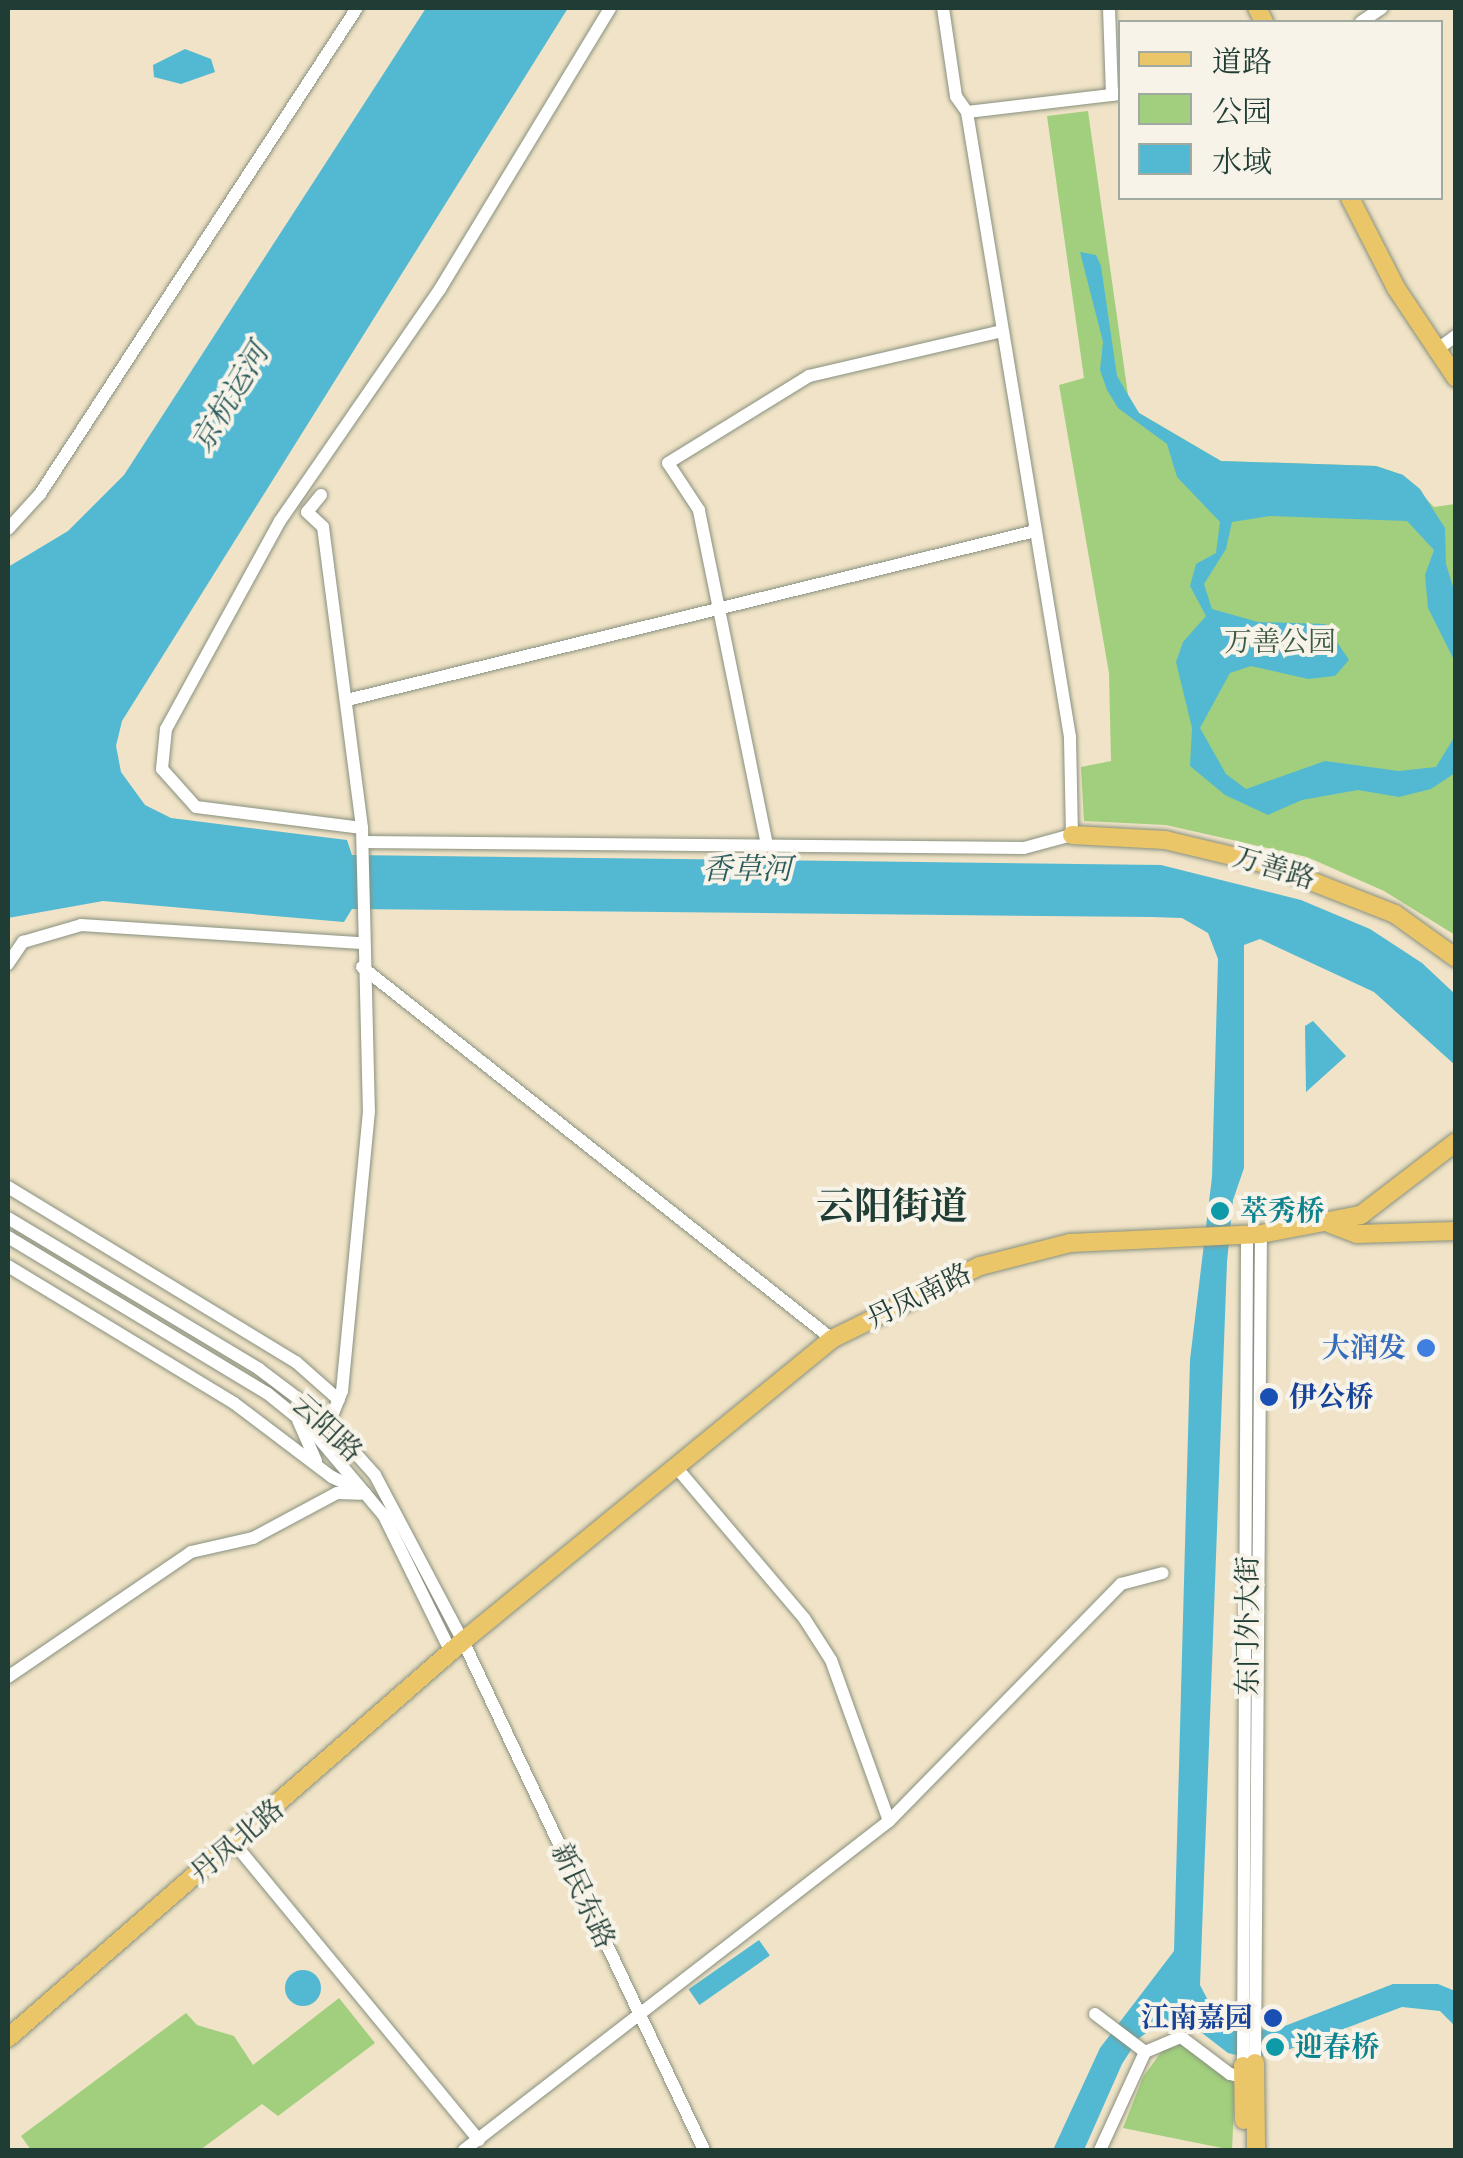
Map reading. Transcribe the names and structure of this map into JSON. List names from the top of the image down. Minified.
{"streets":{"main road":["万善路","丹凤南路","丹凤北路"],"street":["云阳路","东门外大街","新民东路"]},"crossings":[["丹凤南路","云阳路"],["丹凤南路","东门外大街"],["丹凤南路","丹凤北路"],["丹凤南路","新民东路"],["云阳路","丹凤北路"],["云阳路","新民东路"],["丹凤北路","新民东路"]],"districts":["云阳街道"],"water":["京杭运河","香草河"],"parks":["万善公园"],"places":["萃秀桥","大润发","伊公桥","江南嘉园","迎春桥"],"legend":["道路","公园","水域"]}
